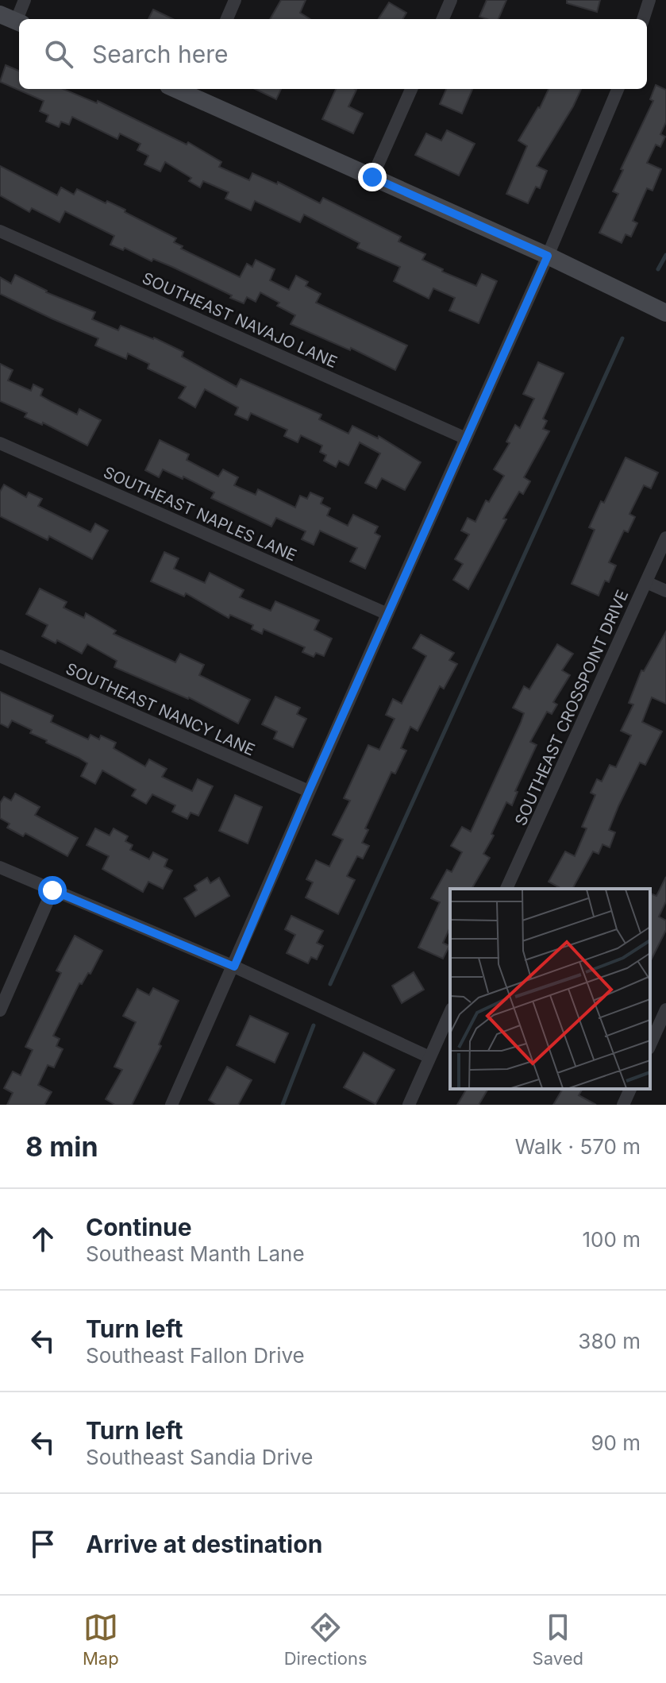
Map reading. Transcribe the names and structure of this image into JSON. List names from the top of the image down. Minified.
{"streets":{"street":["SOUTHEAST NAVAJO LANE","SOUTHEAST NAPLES LANE","SOUTHEAST CROSSPOINT DRIVE","SOUTHEAST NANCY LANE"]},"page":{"search":"Search here","heading":["8 min","Walk · 570 m"],"list":[["Continue","Southeast Manth Lane","100 m"],["Turn left","Southeast Fallon Drive","380 m"],["Turn left","Southeast Sandia Drive","90 m"],"Arrive at destination"],"nav":["Map","Directions","Saved"]}}
